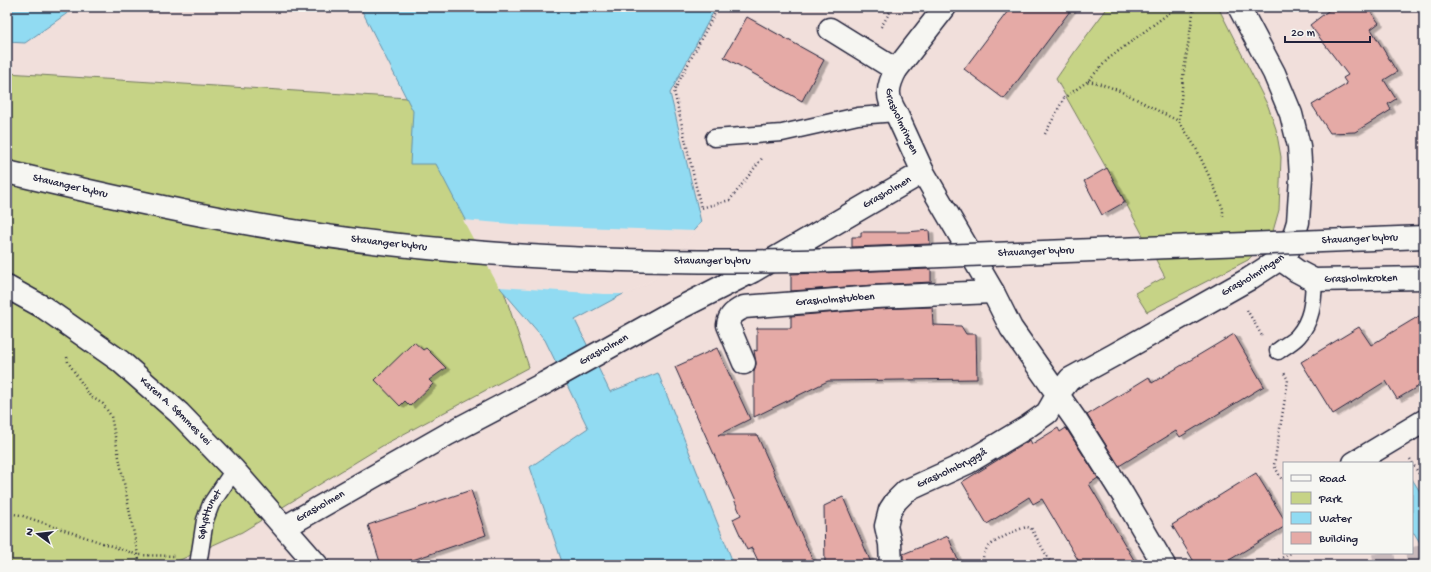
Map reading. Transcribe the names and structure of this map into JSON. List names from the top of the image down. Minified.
{"streets":{"street":["Grasholmringen","Stavanger bybru","Grasholmen","Grasholmkroken","Grasholmstubben","Karen A. Sømmes vei","Grasholmbryggå"],"lane":["Sølysttunet"]},"crossings":[["Grasholmringen","Grasholmen"],["Grasholmringen","Grasholmkroken"],["Grasholmringen","Grasholmbryggå"],["Grasholmen","Karen A. Sømmes vei"],["Karen A. Sømmes vei","Sølysttunet"]],"legend":["Road","Park","Water","Building"],"scale_bar":"20 m","north":"left"}
